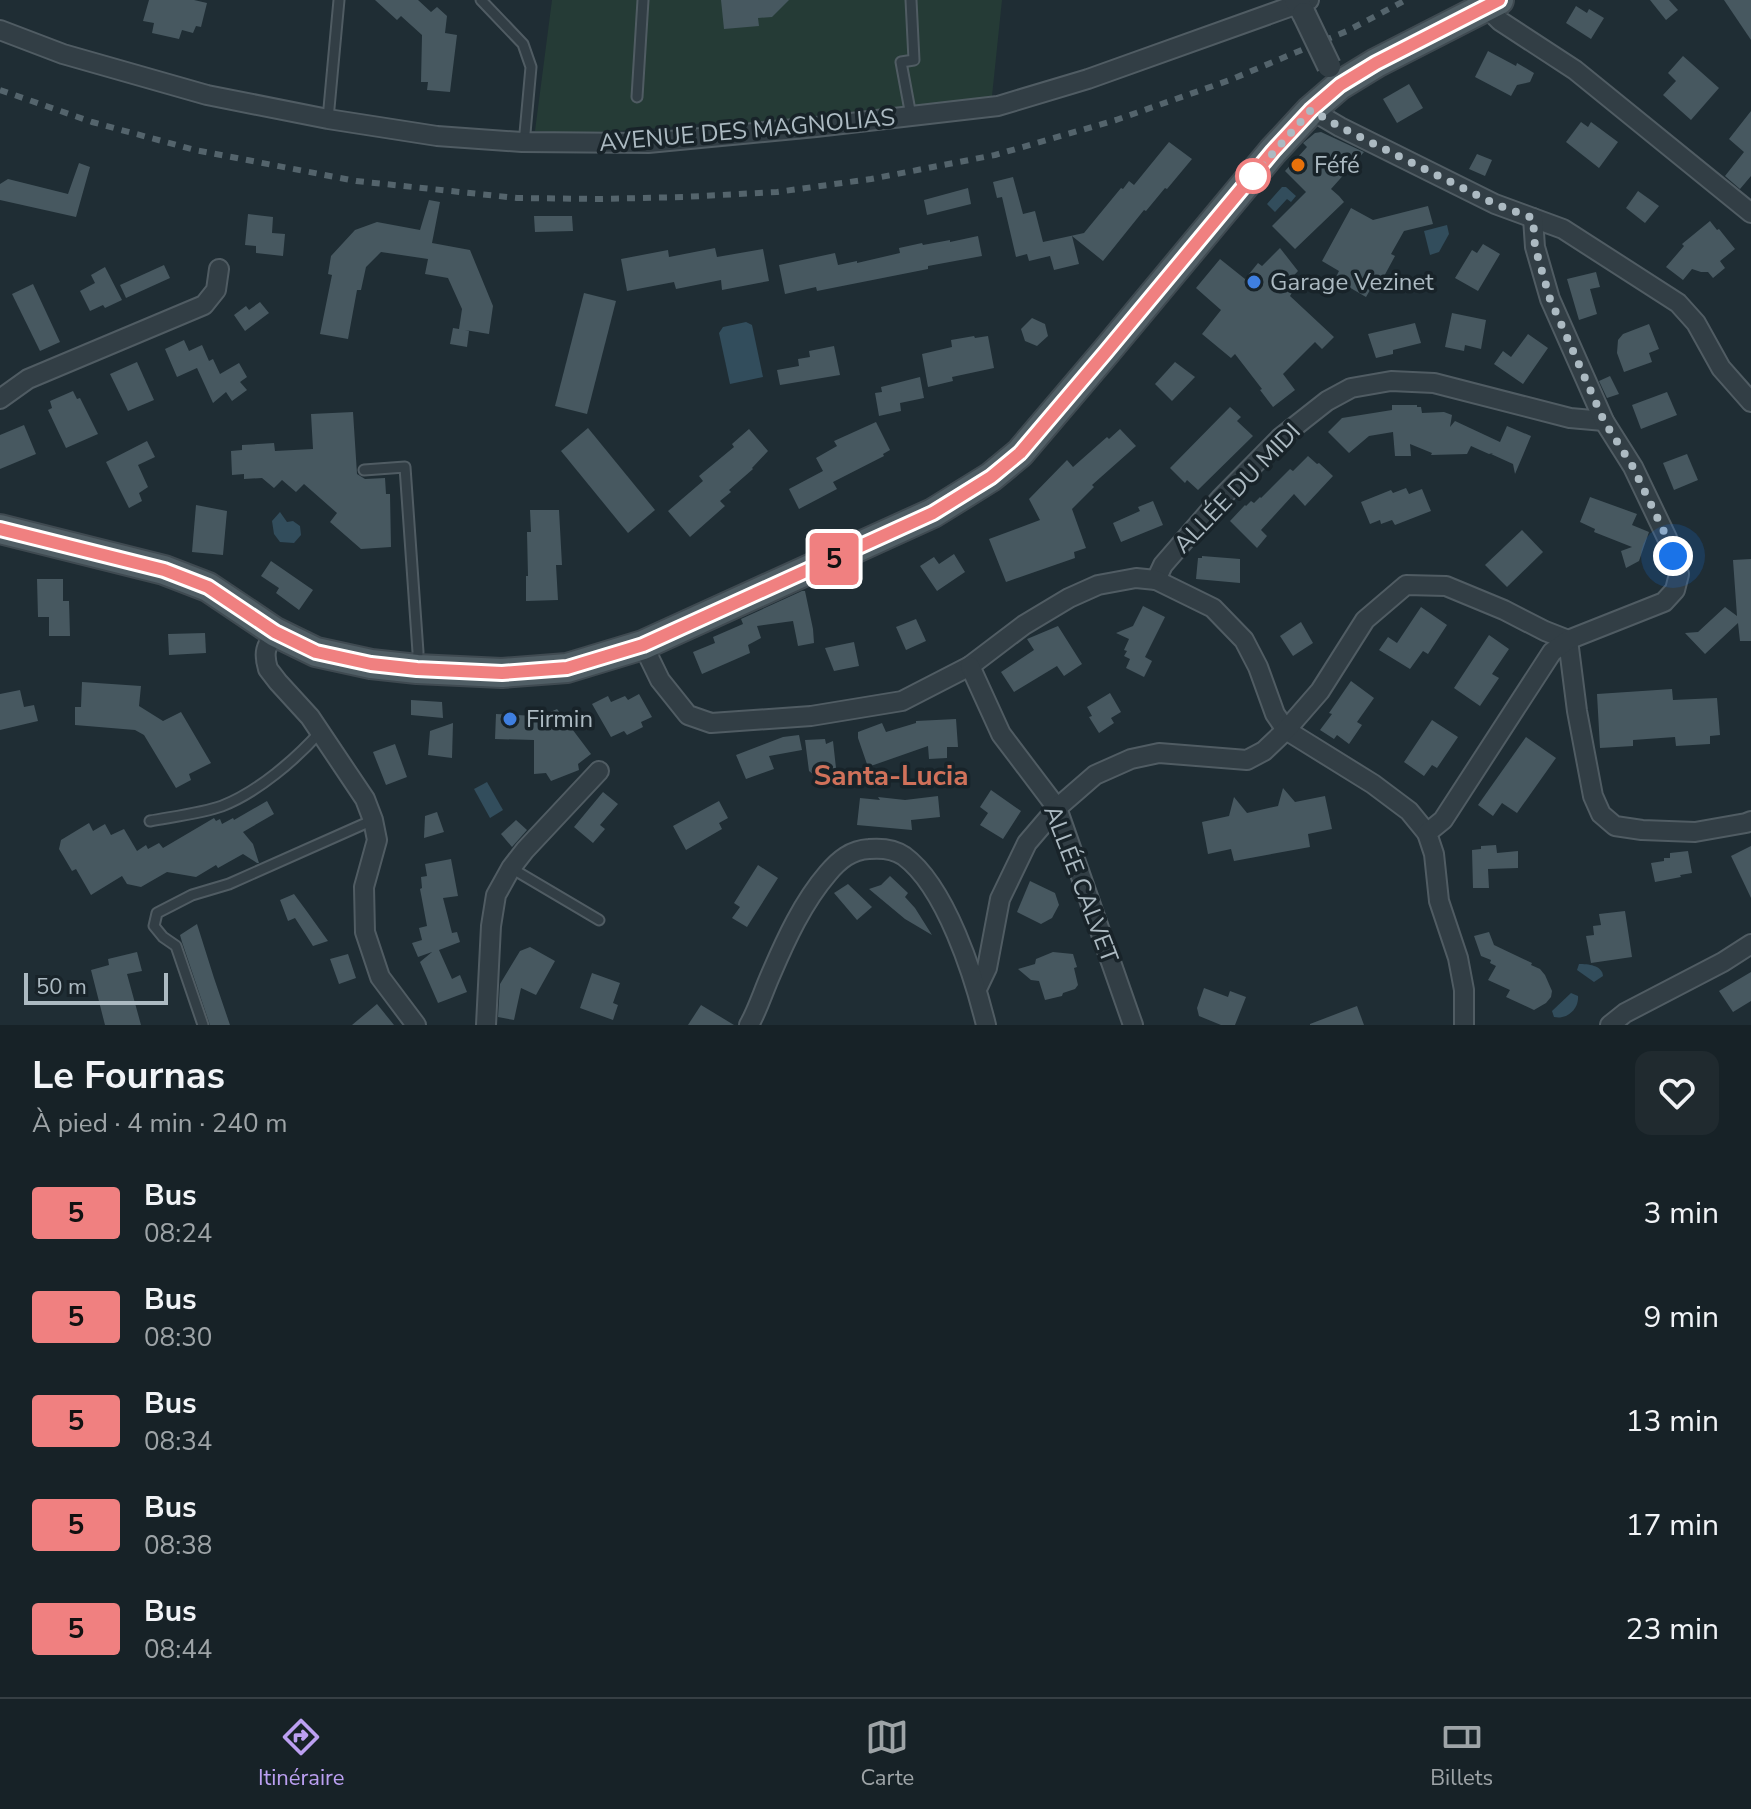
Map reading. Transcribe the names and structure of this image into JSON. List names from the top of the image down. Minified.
{"streets":{"street":["AVENUE DES MAGNOLIAS","ALLÉE DU MIDI","ALLÉE CALVET"]},"districts":["Santa-Lucia"],"places":["Féfé","Garage Vezinet","Firmin"],"lines":["bus line 5"],"scale_bar":"50 m","page":{"on_map":"5","scale":"50 m","heading":["Le Fournas","À pied · 4 min · 240 m"],"list":[{"mark":"5","name":"Bus","note":"08:24","value":"3 min"},{"mark":"5","name":"Bus","note":"08:30","value":"9 min"},{"mark":"5","name":"Bus","note":"08:34","value":"13 min"},{"mark":"5","name":"Bus","note":"08:38","value":"17 min"},{"mark":"5","name":"Bus","note":"08:44","value":"23 min"}],"tabs":["Itinéraire","Carte","Billets"]}}
